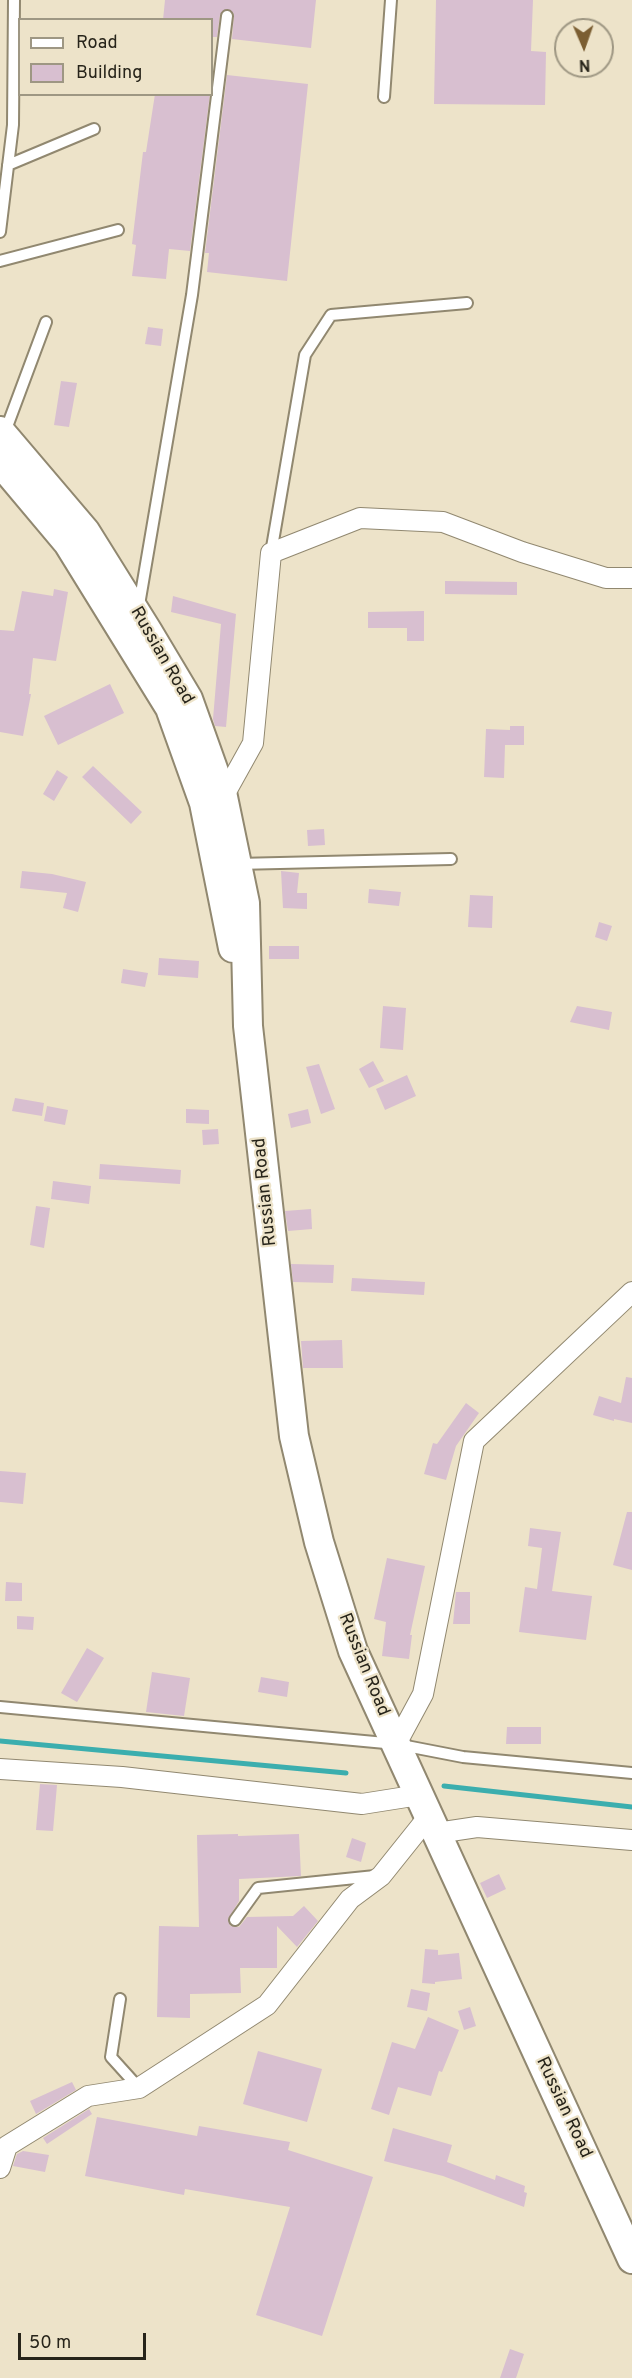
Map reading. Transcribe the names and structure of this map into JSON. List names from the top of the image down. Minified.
{"streets":{"main road":["Russian Road"]},"legend":["Road","Building"],"scale_bar":"50 m","north":"bottom"}
